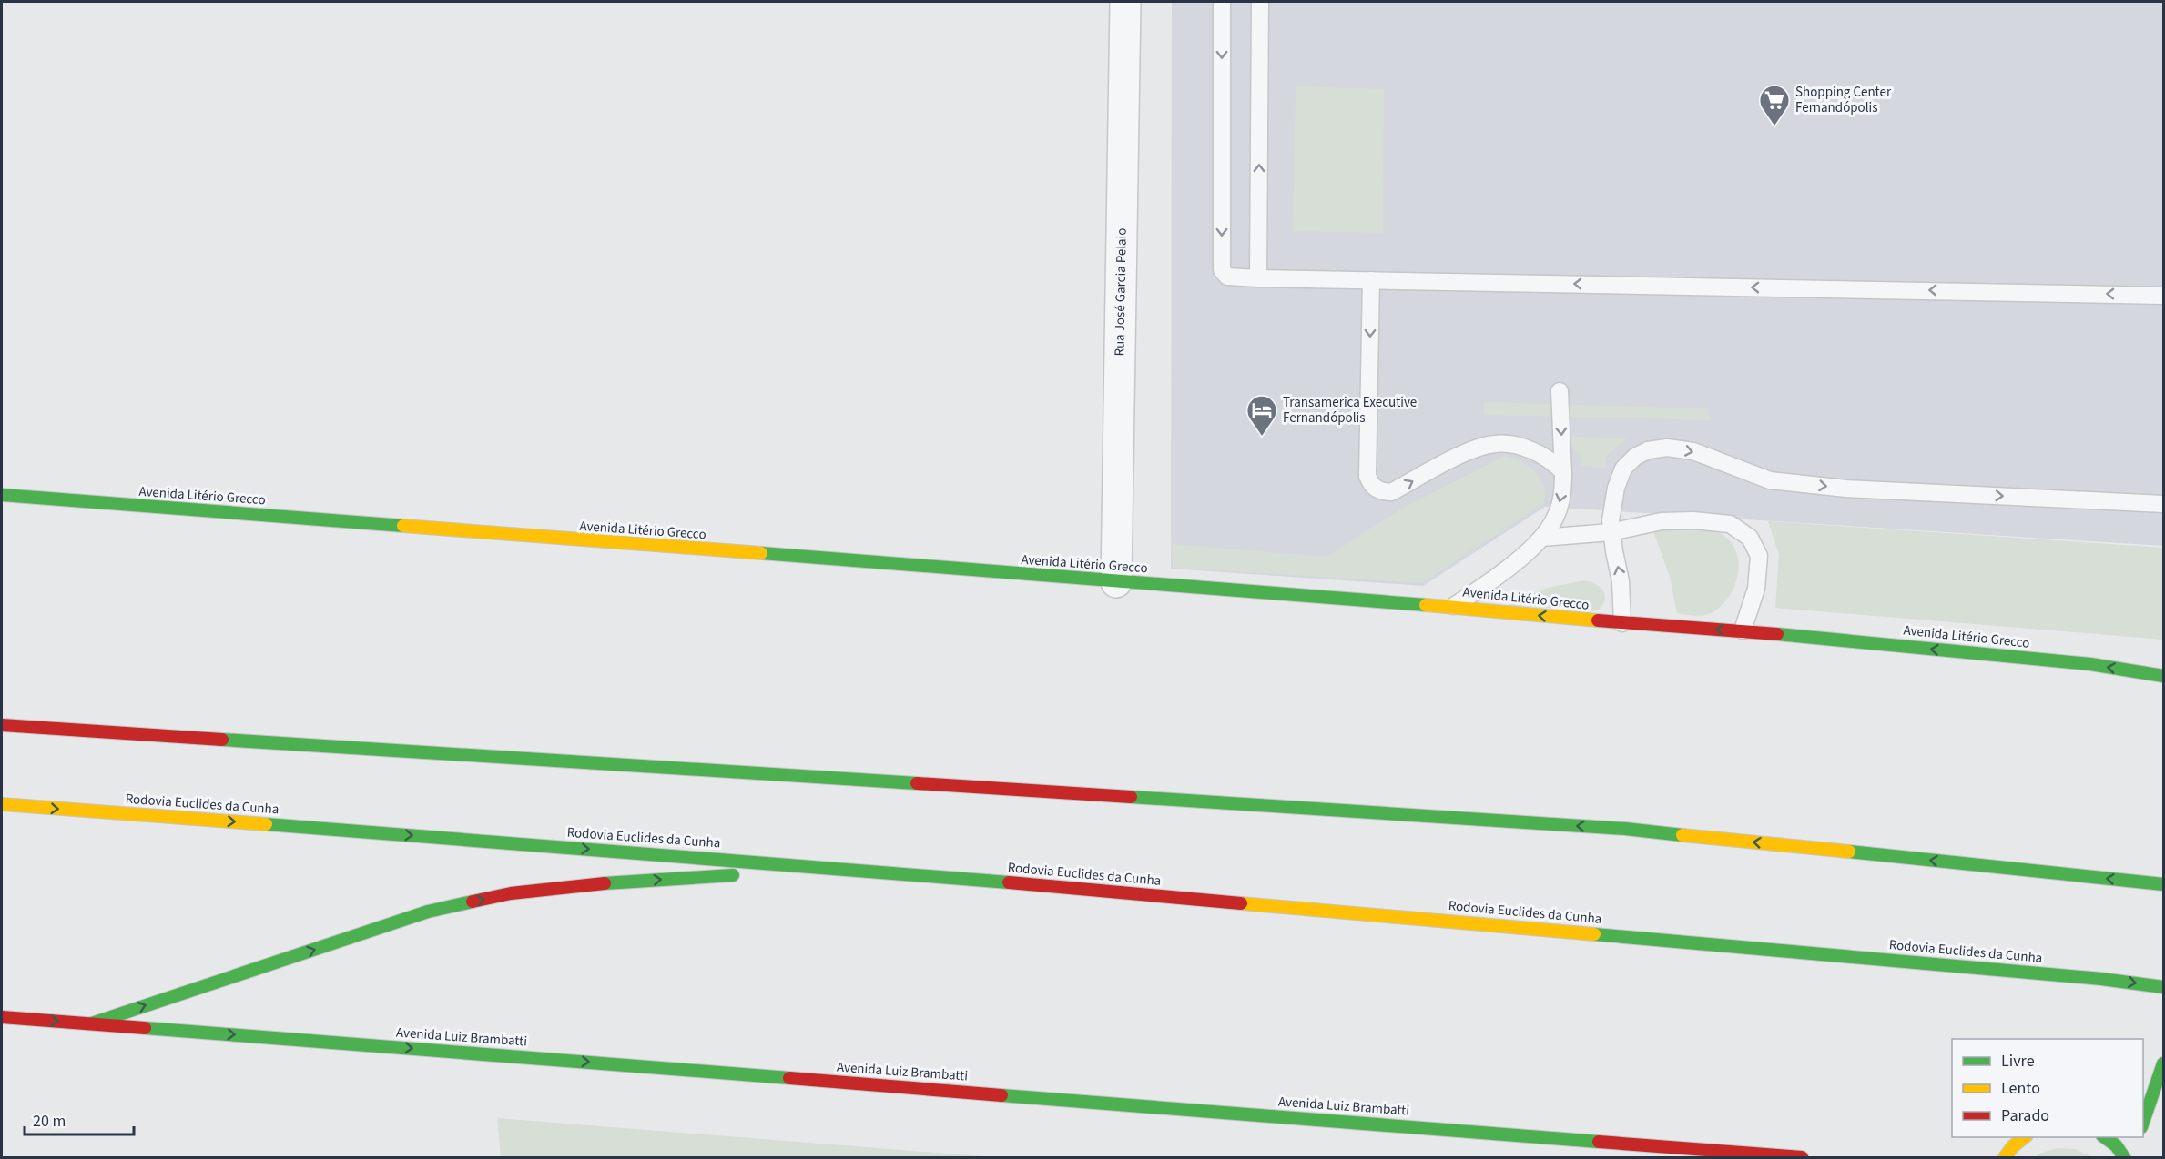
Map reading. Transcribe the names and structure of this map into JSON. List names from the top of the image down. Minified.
{"streets":{"main road":["Avenida Litério Grecco","Rodovia Euclides da Cunha","Avenida Luiz Brambatti"],"street":["Rua José Garcia Pelaio"]},"crossings":[["Rua José Garcia Pelaio","Avenida Litério Grecco"]],"one_way":["Avenida Luiz Brambatti"],"places":{"supermarket":["Shopping Center Fernandópolis"],"hotel":["Transamerica Executive Fernandópolis"]},"legend":["Livre","Lento","Parado"],"scale_bar":"20 m"}
